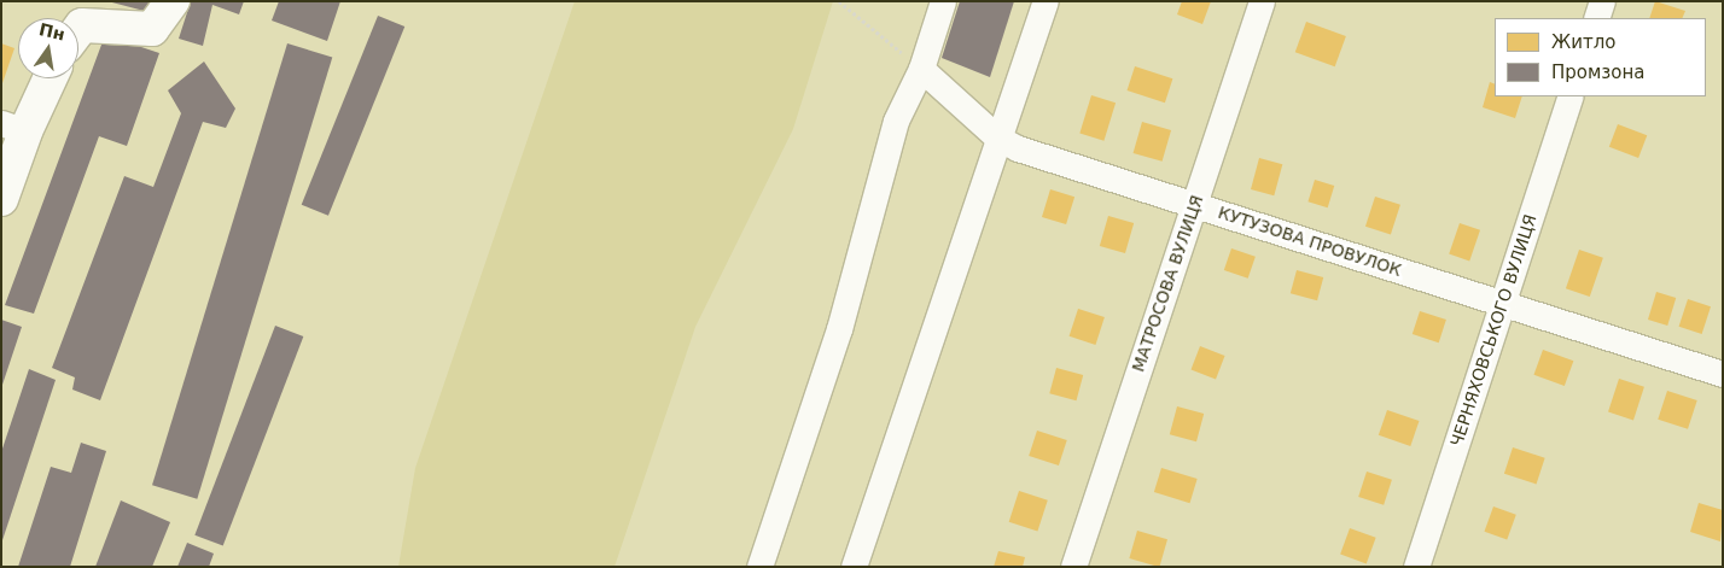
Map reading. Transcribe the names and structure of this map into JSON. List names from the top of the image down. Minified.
{"streets":{"street":["КУТУЗОВА ПРОВУЛОК","МАТРОСОВА ВУЛИЦЯ","ЧЕРНЯХОВСЬКОГО ВУЛИЦЯ"]},"crossings":[["КУТУЗОВА ПРОВУЛОК","МАТРОСОВА ВУЛИЦЯ"],["КУТУЗОВА ПРОВУЛОК","ЧЕРНЯХОВСЬКОГО ВУЛИЦЯ"]],"legend":["Житло","Промзона"],"north":"top"}
